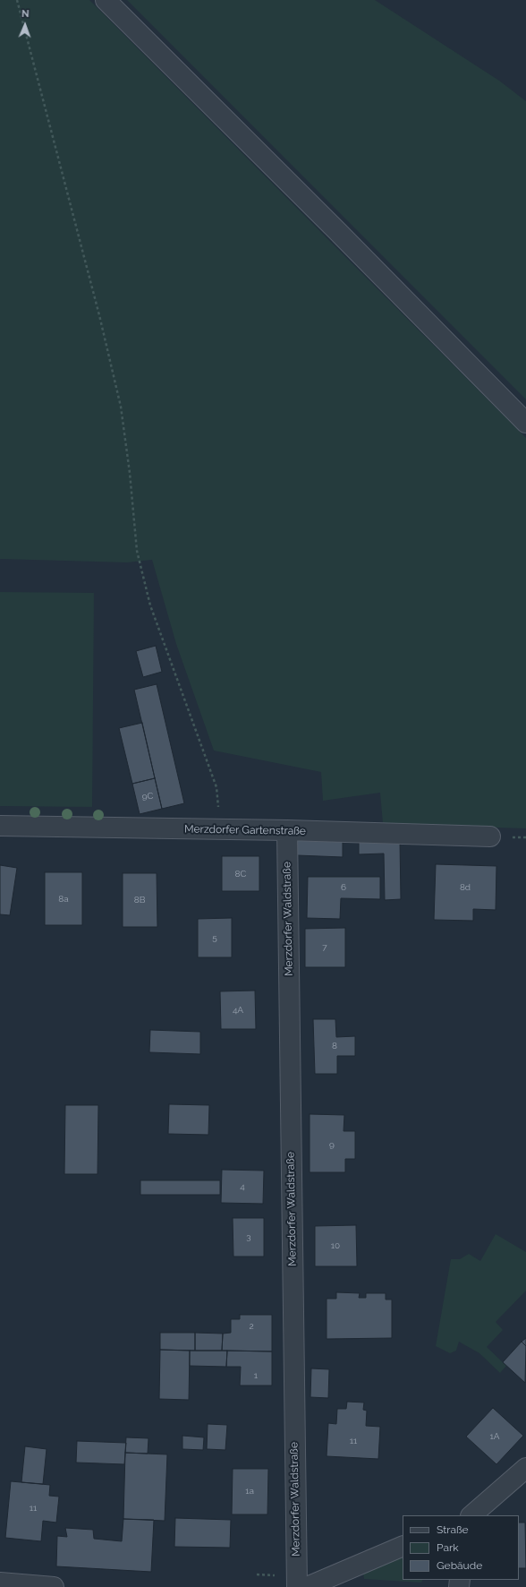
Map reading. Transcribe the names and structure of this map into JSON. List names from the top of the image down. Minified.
{"streets":{"street":["Merzdorfer Gartenstraße","Merzdorfer Waldstraße"]},"crossings":[["Merzdorfer Gartenstraße","Merzdorfer Waldstraße"]],"house_numbers":["9C","8C","6","8d","8a","8B","5","7","4A","8","9","4","3","10","2","1","1A","11","1a","11"],"legend":["Straße","Park","Gebäude"],"north":"top"}
